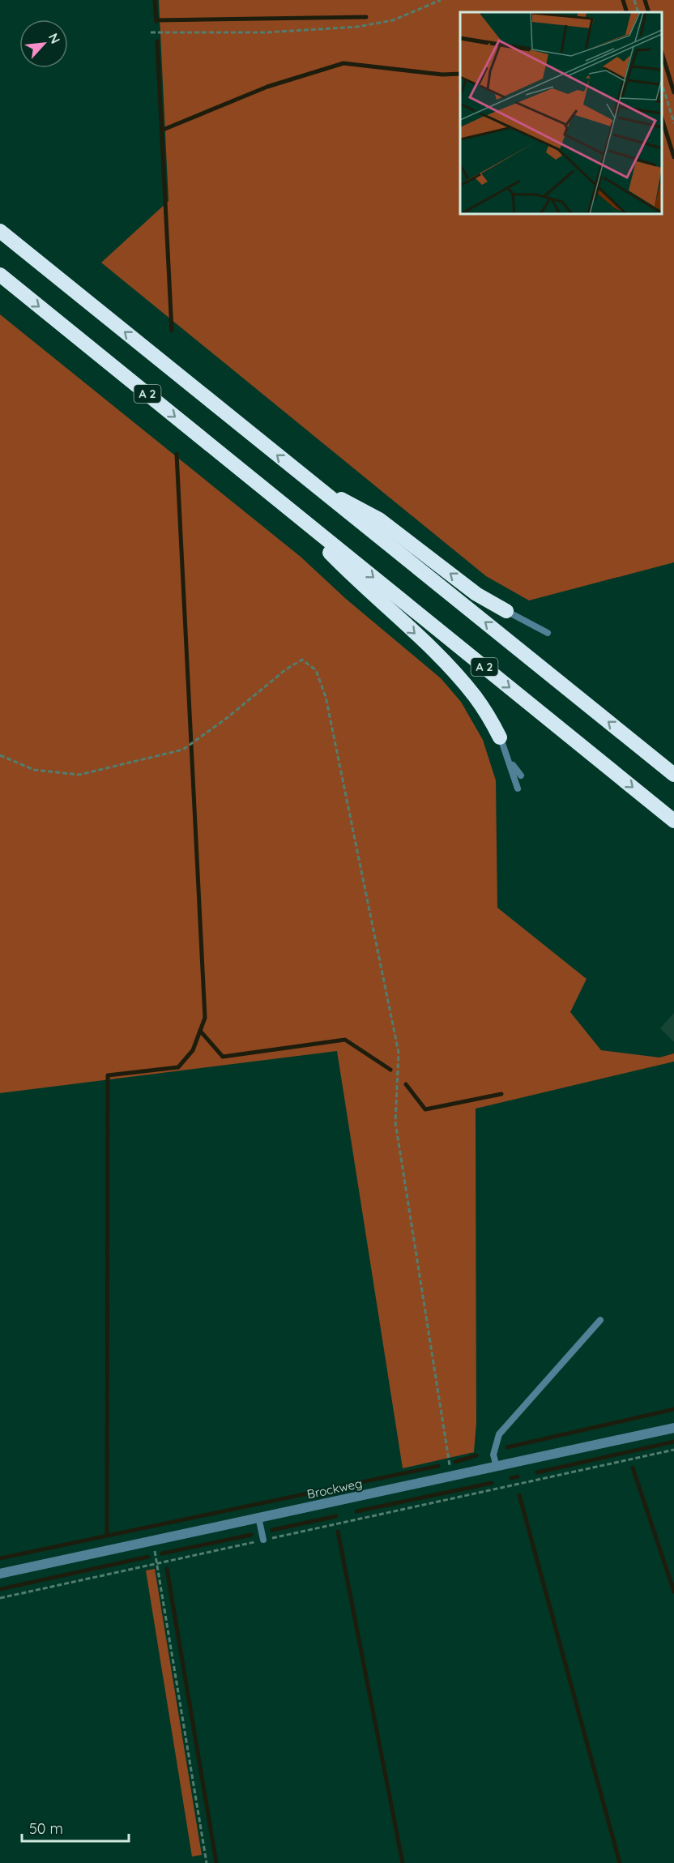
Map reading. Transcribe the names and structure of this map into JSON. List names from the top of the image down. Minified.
{"streets":{"highway":["A 2"],"street":["Brockweg"]},"scale_bar":"50 m","north":"top right"}
